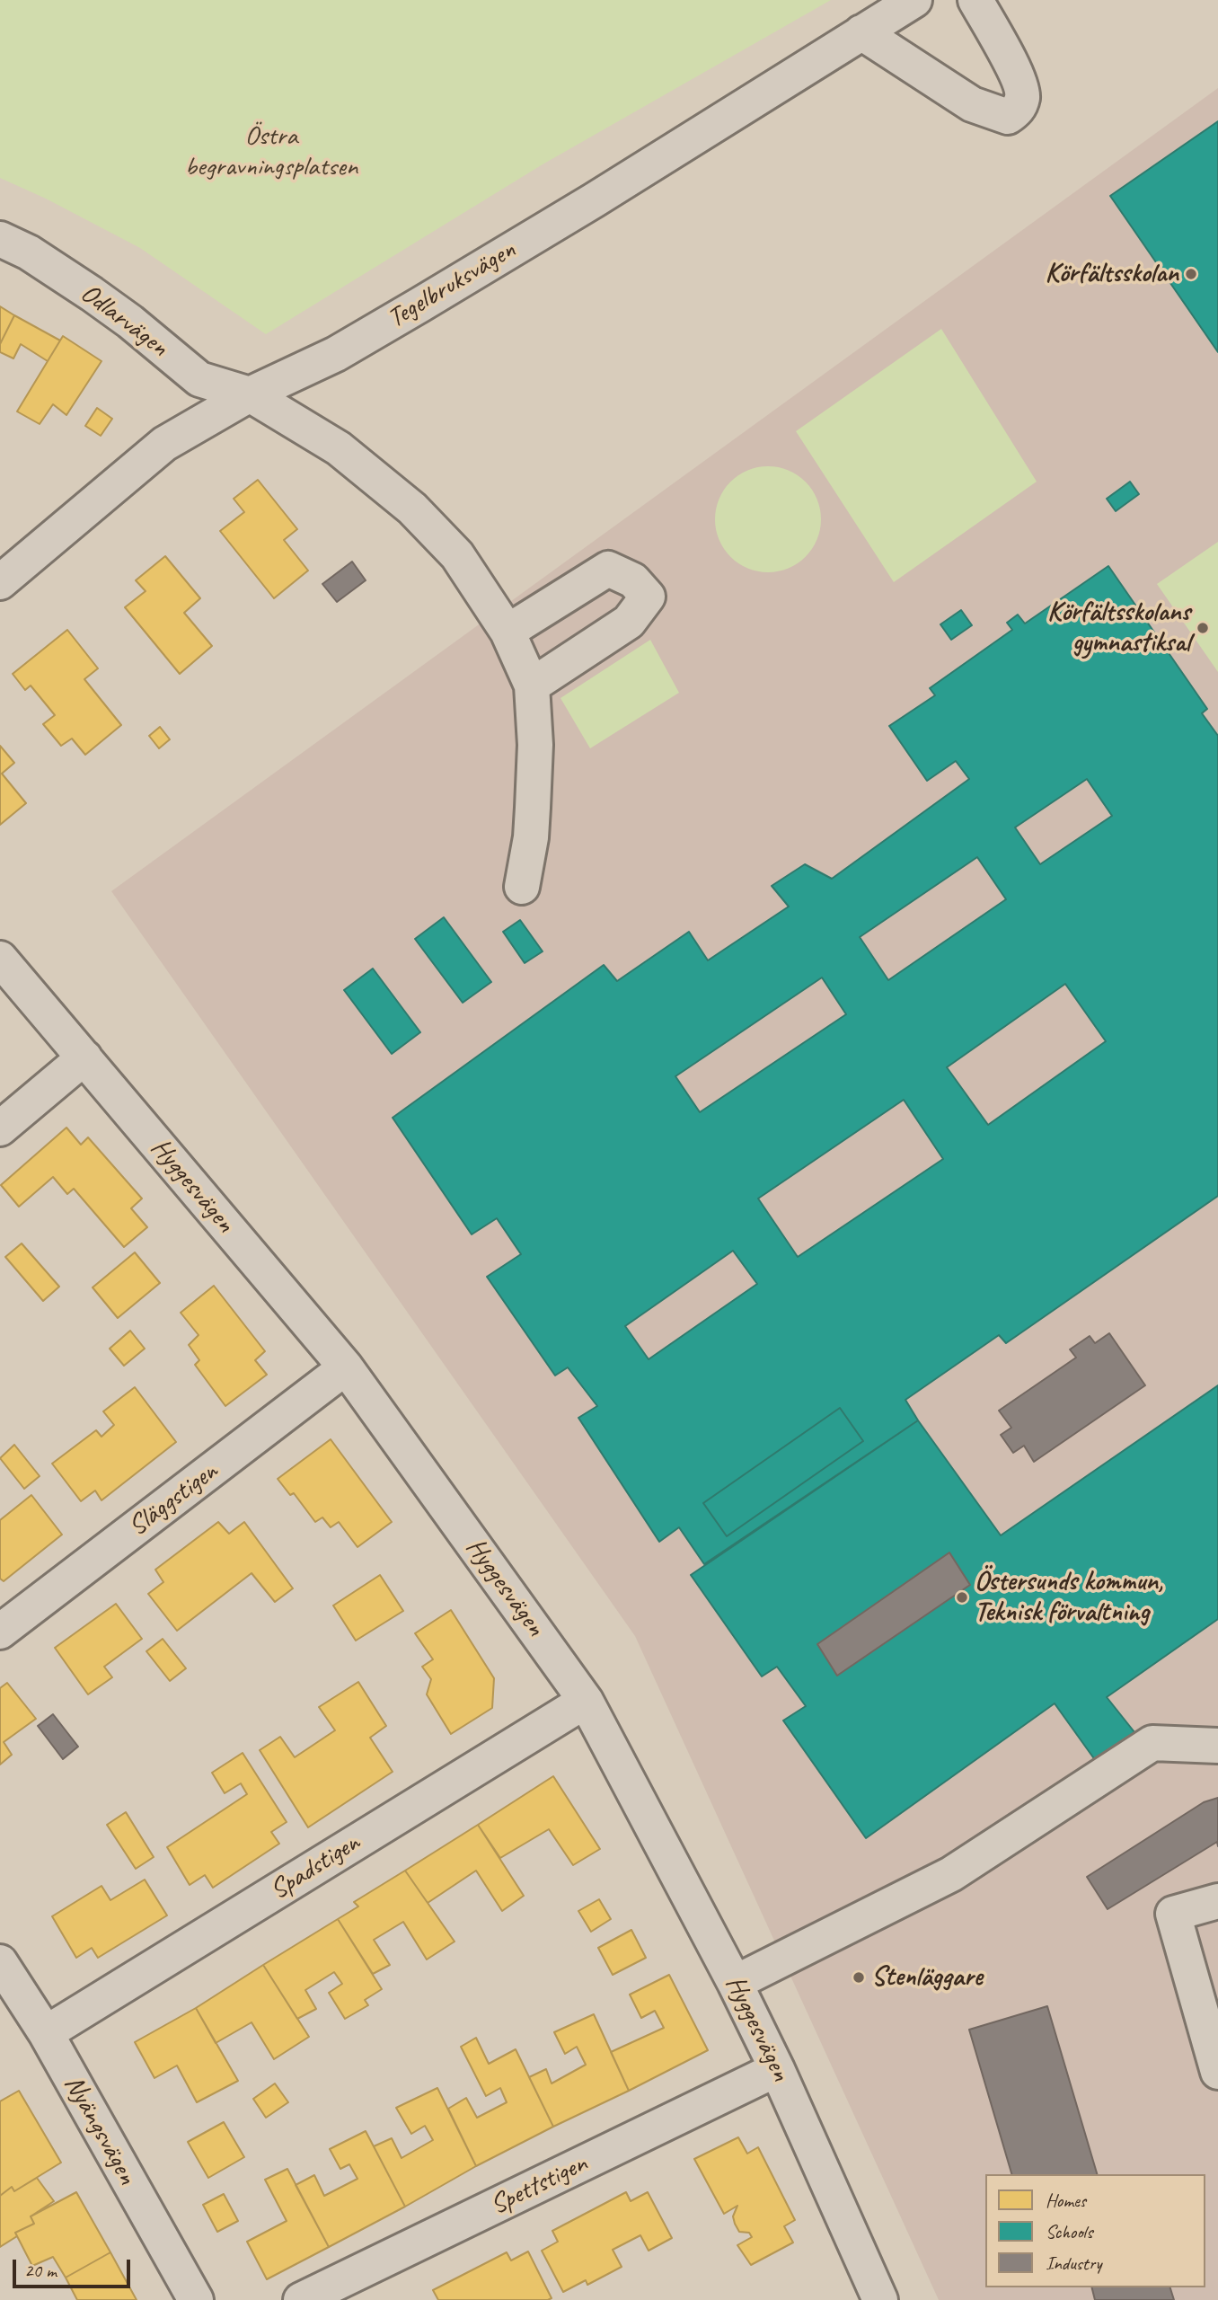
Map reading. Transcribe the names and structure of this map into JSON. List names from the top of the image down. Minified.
{"streets":{"street":["Tegelbruksvägen","Odlarvägen","Hyggesvägen","Släggstigen","Spadstigen","Nyängsvägen","Spettstigen"]},"crossings":[["Tegelbruksvägen","Odlarvägen"],["Hyggesvägen","Släggstigen"],["Hyggesvägen","Spadstigen"],["Hyggesvägen","Spettstigen"],["Spadstigen","Nyängsvägen"]],"parks":["Östra begravningsplatsen"],"places":["Körfältsskolan","Körfältsskolans gymnastiksal","Östersunds kommun, Teknisk förvaltning","Stenläggare"],"legend":["Homes","Schools","Industry"],"scale_bar":"20 m"}
